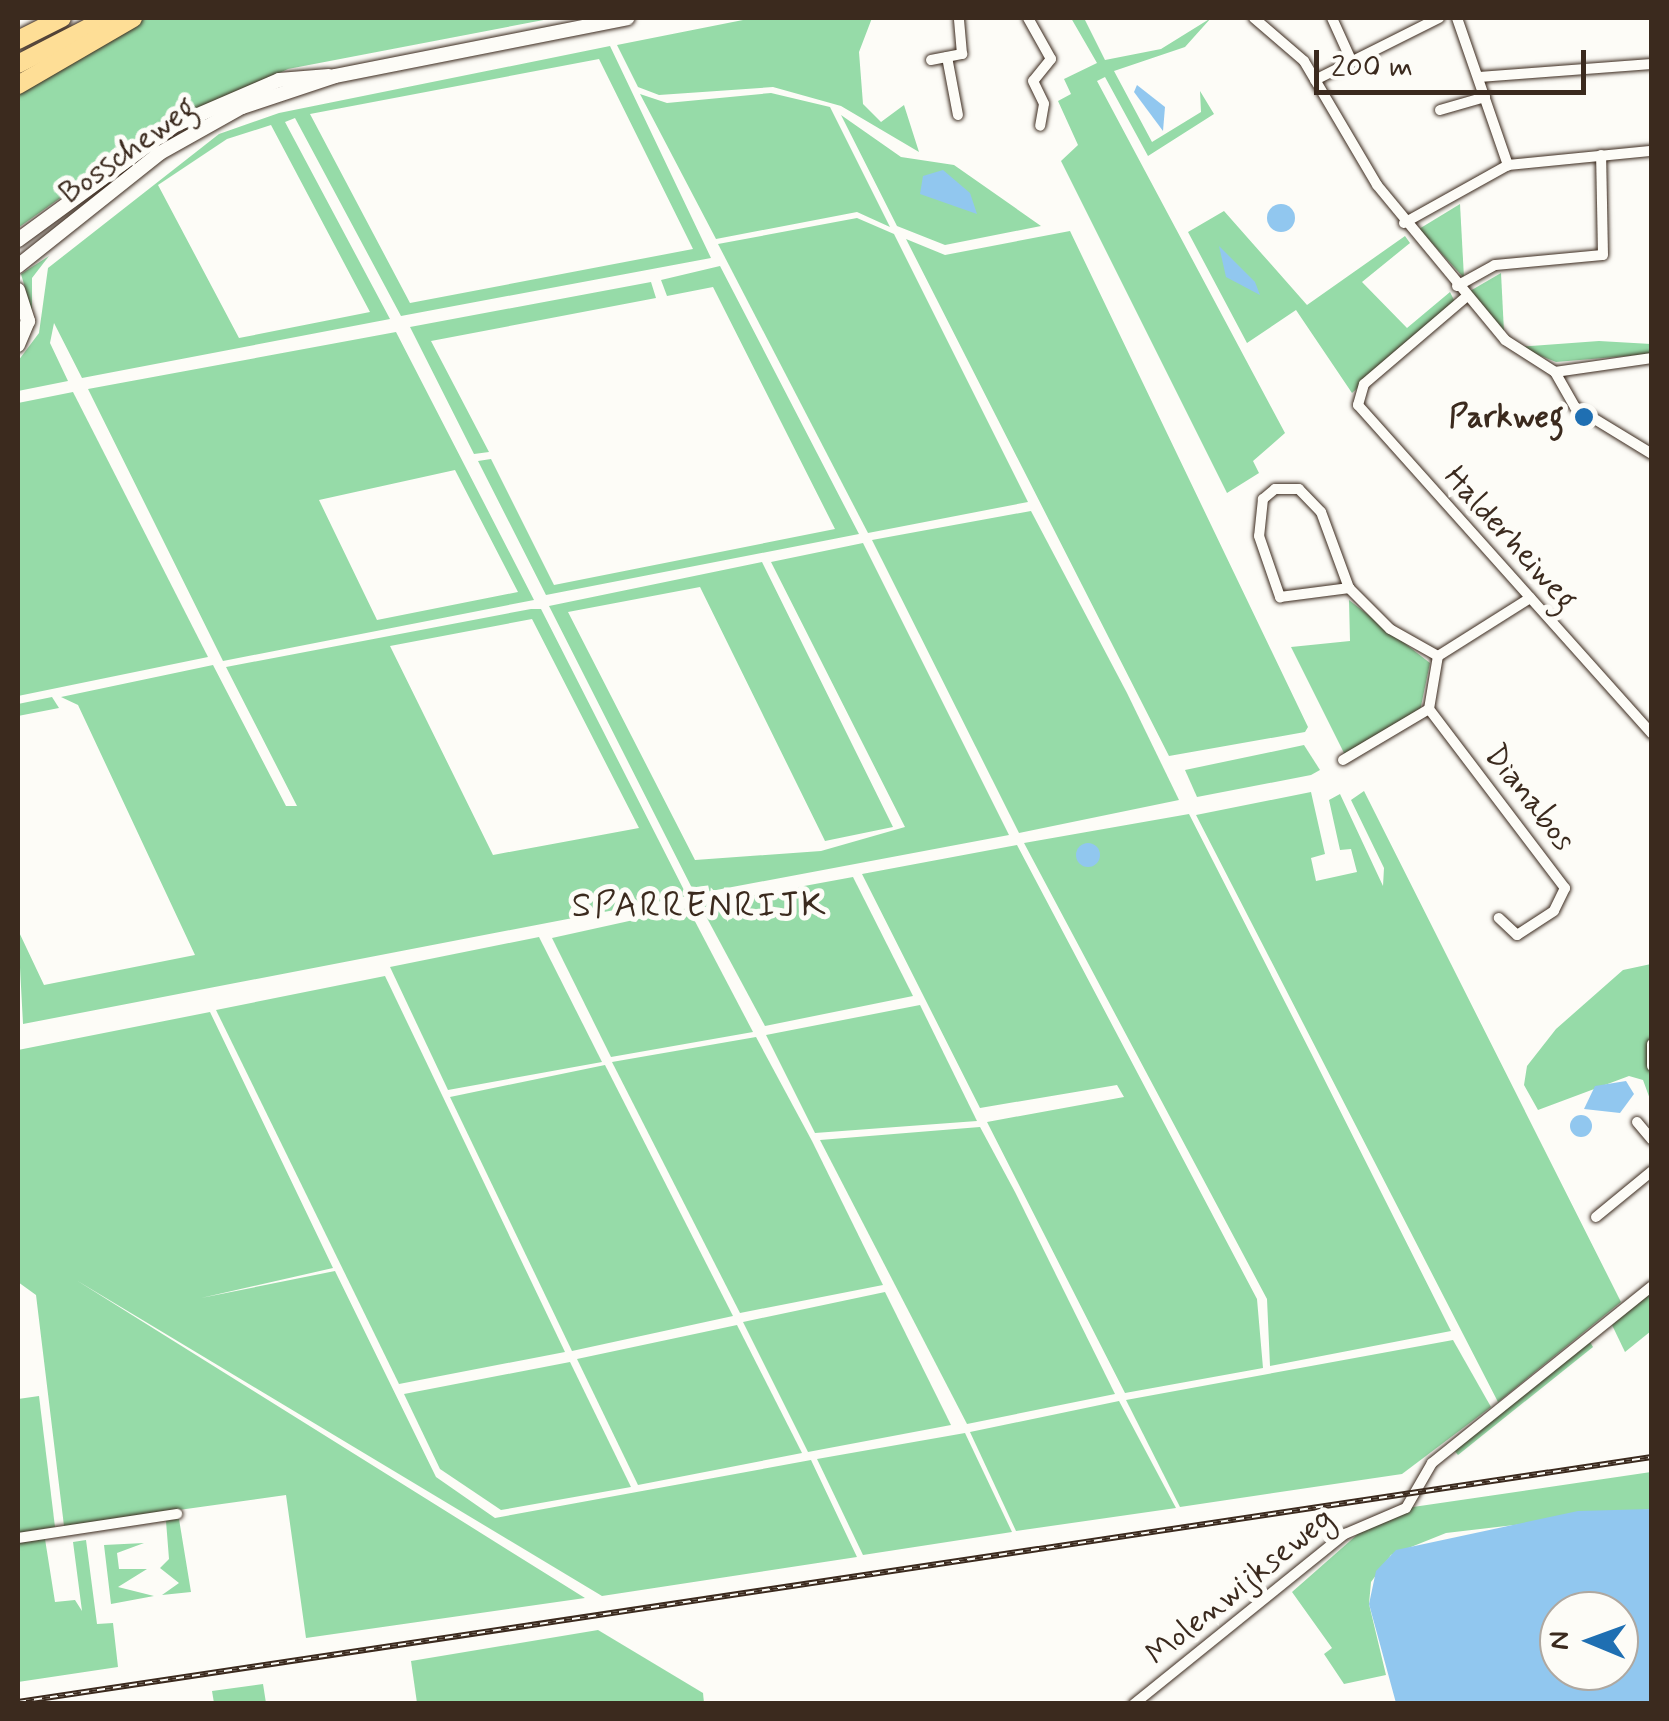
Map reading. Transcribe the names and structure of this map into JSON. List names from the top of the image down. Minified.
{"streets":{"main road":["Bosscheweg"],"street":["Halderheiweg","Dianabos","Molenwijkseweg"]},"districts":["SPARRENRIJK"],"places":["Parkweg"],"scale_bar":"200 m","north":"left"}
